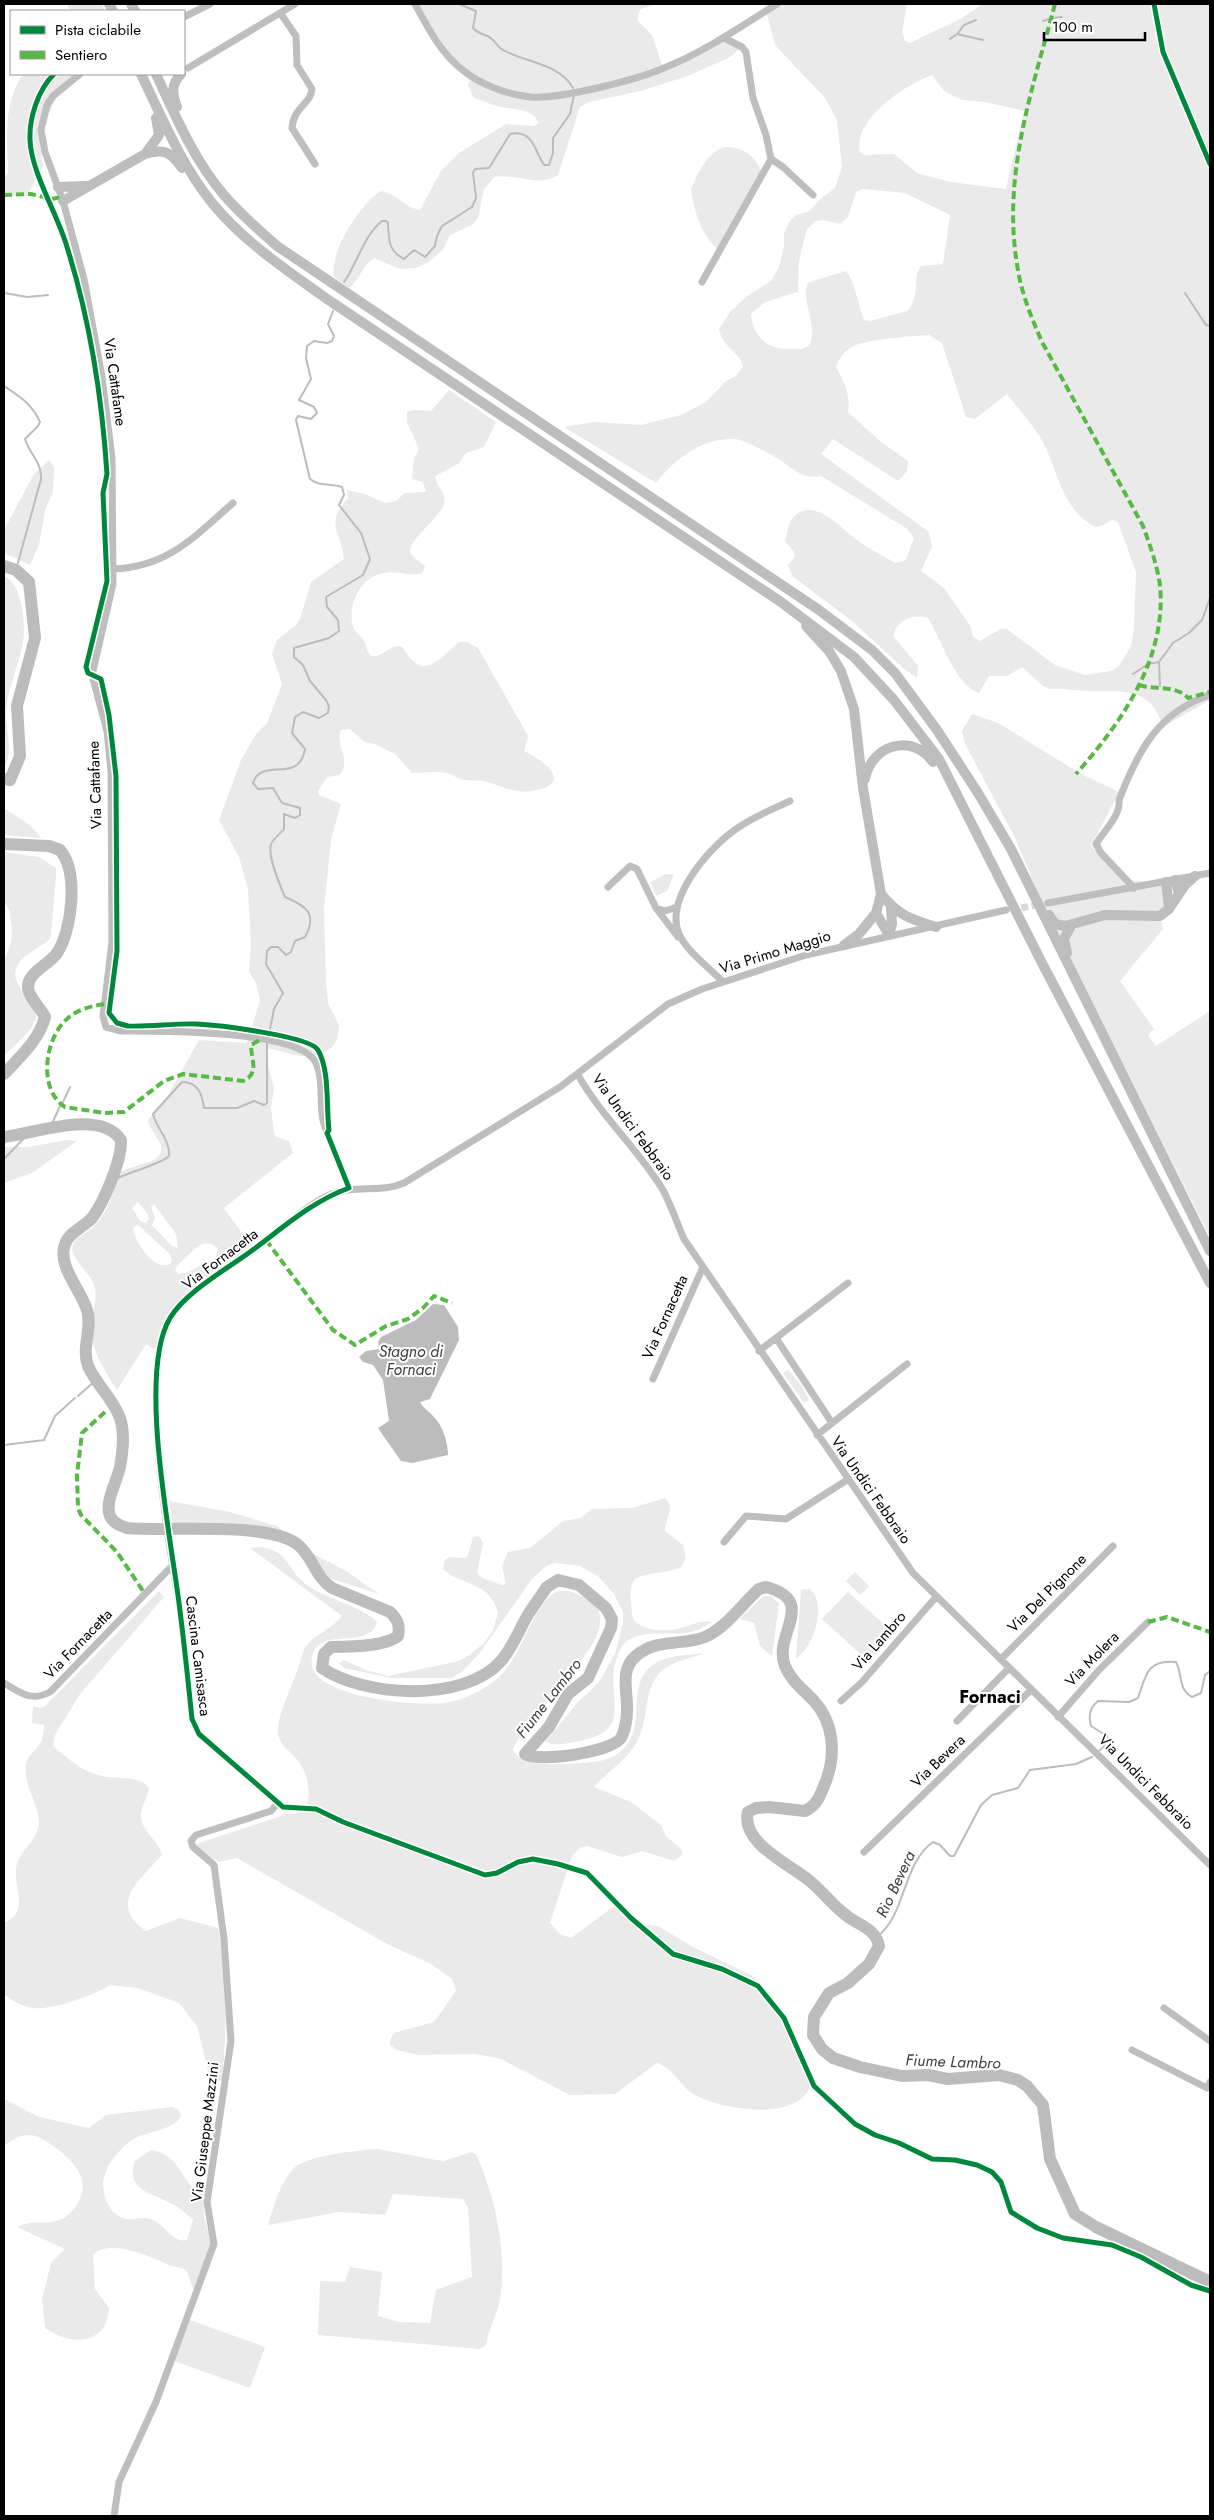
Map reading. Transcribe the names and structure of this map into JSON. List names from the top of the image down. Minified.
{"streets":{"street":["Via Cattafame","Via Primo Maggio","Via Undici Febbraio","Via Fornacetta","Via Del Pignone","Via Lambro","Cascina Camisasca","Via Molera","Via Bevera","Via Giuseppe Mazzini"]},"crossings":[["Via Cattafame","Via Fornacetta"],["Via Primo Maggio","Via Undici Febbraio"],["Via Primo Maggio","Via Fornacetta"],["Via Undici Febbraio","Via Fornacetta"],["Via Undici Febbraio","Via Del Pignone"],["Via Undici Febbraio","Via Lambro"],["Via Undici Febbraio","Via Molera"],["Via Undici Febbraio","Via Bevera"],["Via Fornacetta","Cascina Camisasca"],["Cascina Camisasca","Via Giuseppe Mazzini"]],"districts":["Fornaci"],"water":["Stagno di Fornaci","Fiume Lambro","Rio Bevera"],"legend":["Pista ciclabile","Sentiero"],"scale_bar":"100 m"}
